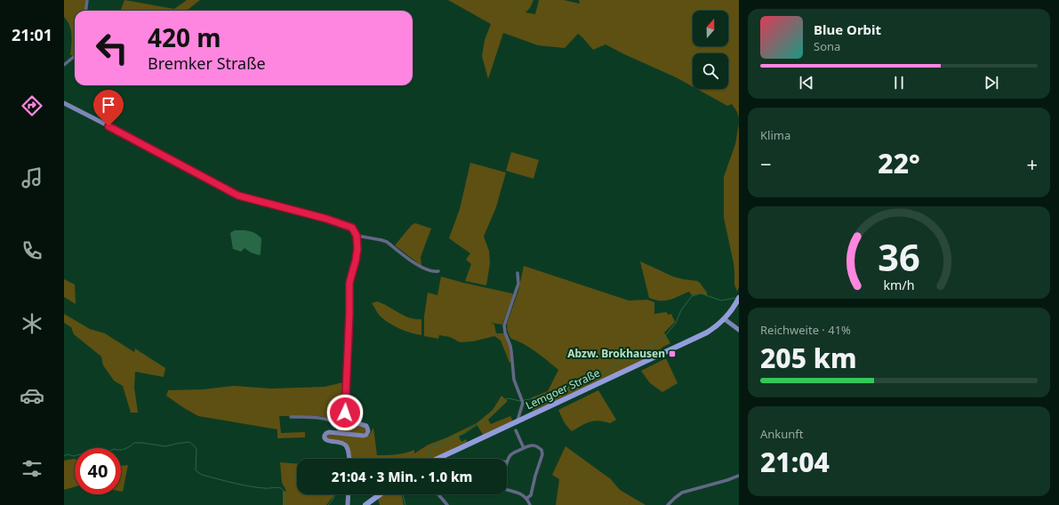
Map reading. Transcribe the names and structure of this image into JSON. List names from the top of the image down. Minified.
{"streets":{"main road":["Lemgoer Straße"]},"places":{"transit":["Abzw. Brokhausen"]},"north":"top","page":{"tabs":"21:01","turn":["420 m","Bremker Straße"],"song":["Blue Orbit","Sona"],"tile":["Klima",["Reichweite · 41%","205 km"],["Ankunft","21:04"]],"heat":["−","22°","+"],"limit":"40","trip":"21:04 · 3 Min. · 1.0 km","gauge":["36","km/h"]}}
